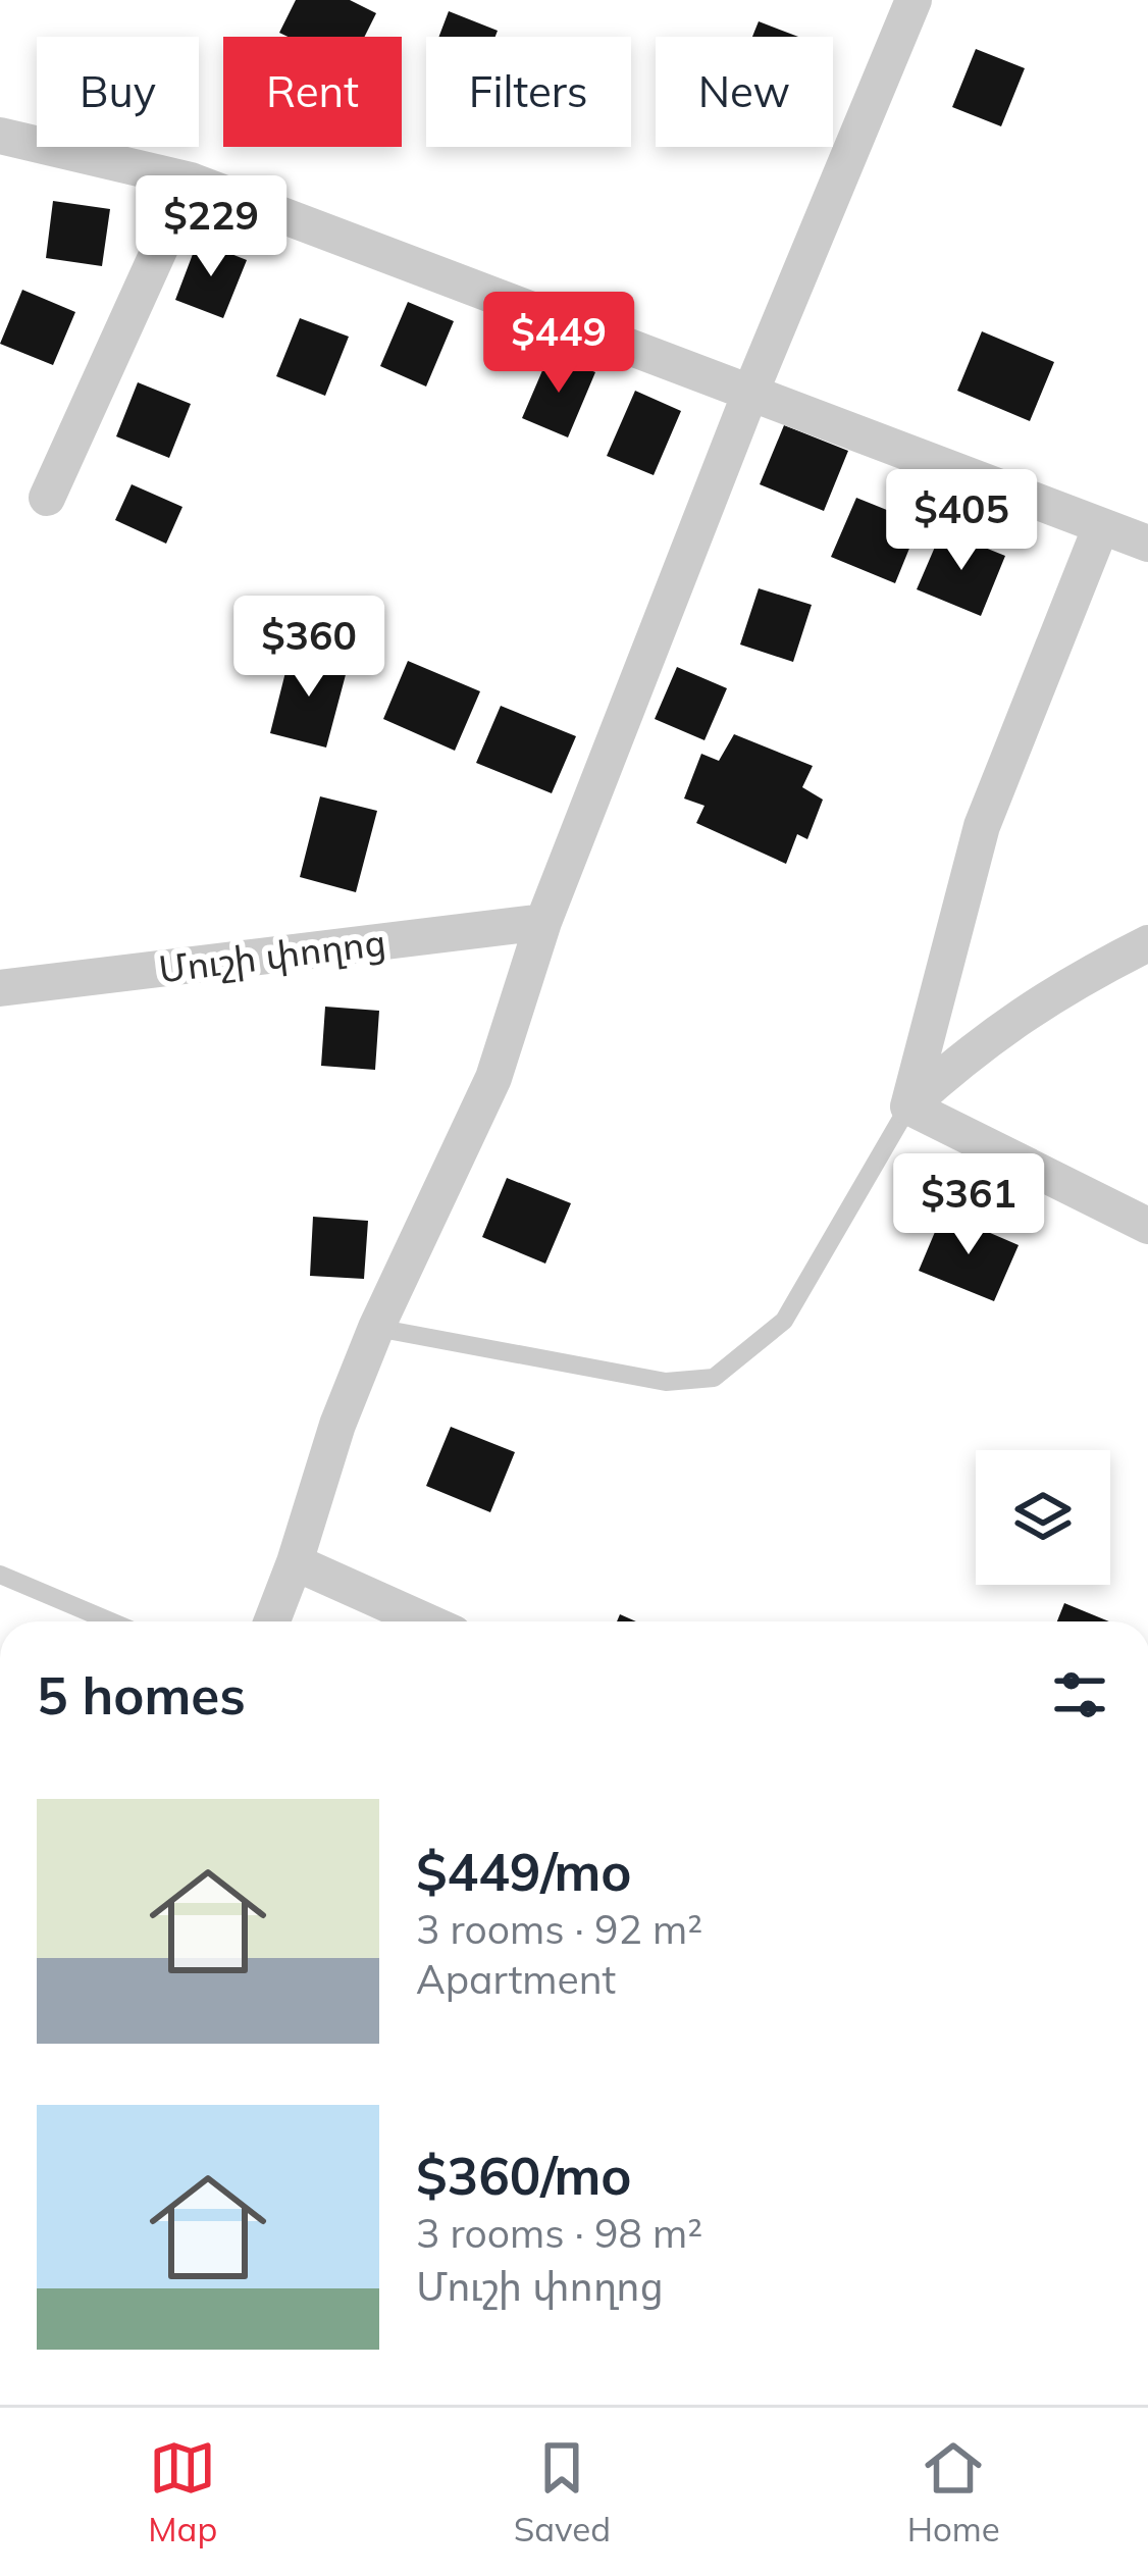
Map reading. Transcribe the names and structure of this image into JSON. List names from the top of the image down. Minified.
{"streets":{"street":["Մուշի փողոց"]},"page":{"chip":["Buy","Rent","Filters","New"],"price":["$229","$449","$405","$360","$361"],"heading":"5 homes","list":[{"name":"$449/mo","note":"3 rooms · 92 m² · Apartment"},{"name":"$360/mo","note":"3 rooms · 98 m² · Մուշի փողոց"}],"tabs":["Map","Saved","Home"]}}
